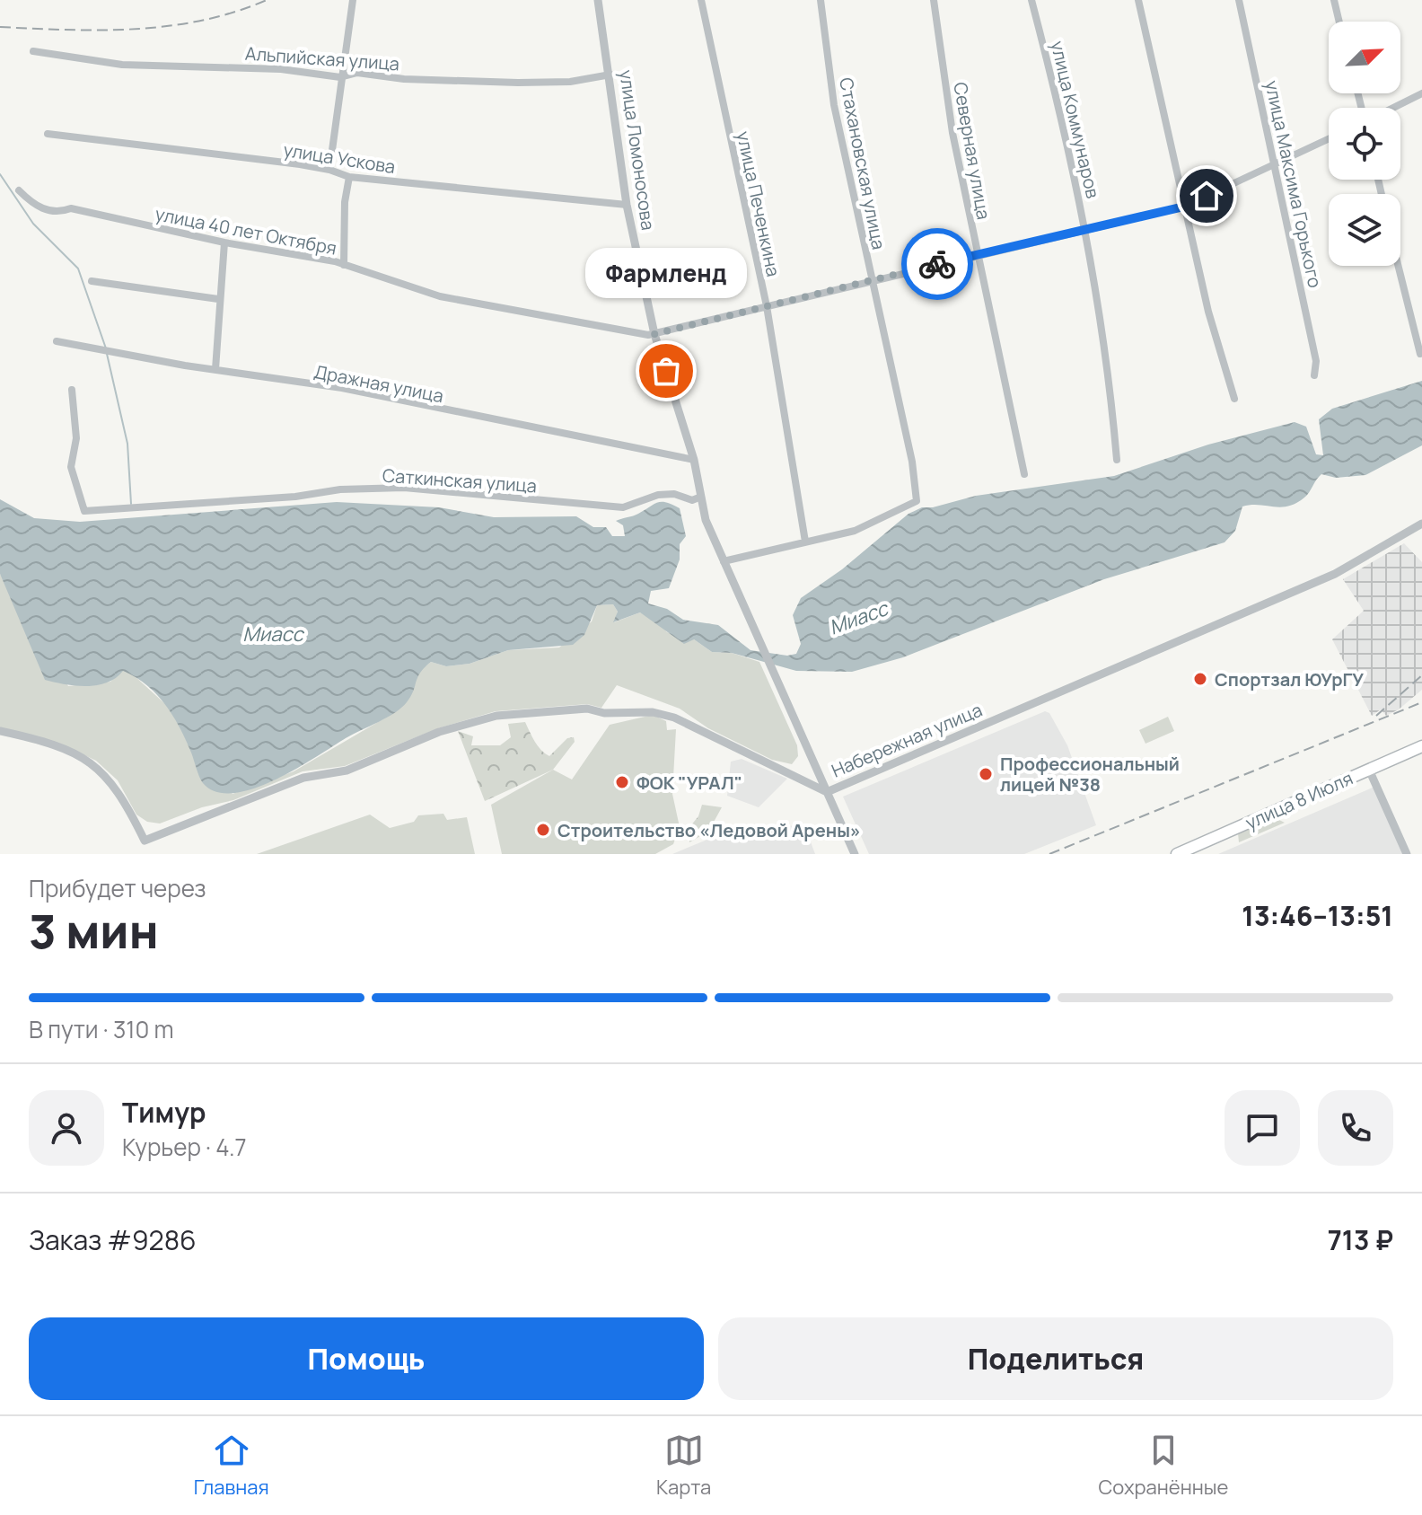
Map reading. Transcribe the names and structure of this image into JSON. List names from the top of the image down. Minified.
{"streets":{"main road":["улица 8 Июля"],"street":["Альпийская улица","улица Коммунаров","улица Ломоносова","Северная улица","улица Ускова","Стахановская улица","улица Максима Горького","улица Печенкина","улица 40 лет Октября","Дражная улица","Саткинская улица","Набережная улица"]},"crossings":[["Альпийская улица","улица Ломоносова"],["улица Коммунаров","улица 40 лет Октября"],["улица Ломоносова","улица Ускова"],["улица Ломоносова","улица 40 лет Октября"],["улица Ломоносова","Дражная улица"],["улица Ломоносова","Саткинская улица"],["улица Ломоносова","Набережная улица"],["Северная улица","улица 40 лет Октября"],["Стахановская улица","улица Печенкина"],["Стахановская улица","улица 40 лет Октября"],["улица Максима Горького","улица 40 лет Октября"],["улица Печенкина","улица 40 лет Октября"]],"water":["Миасс"],"places":["Фармленд","Спортзал ЮУрГУ","Профессиональный лицей №38","ФОК \"УРАЛ\"","Строительство «Ледовой Арены»"],"north":"top right","page":{"bubble":"Фармленд","heading":["3 мин","Прибудет через","13:46–13:51"],"panel":["Тимур","Курьер · 4.7","Заказ #9286","713 ₽"],"bar":"В пути · 310 m","buttons":["Помощь","Поделиться"],"tabs":["Главная","Карта","Сохранённые"]}}
